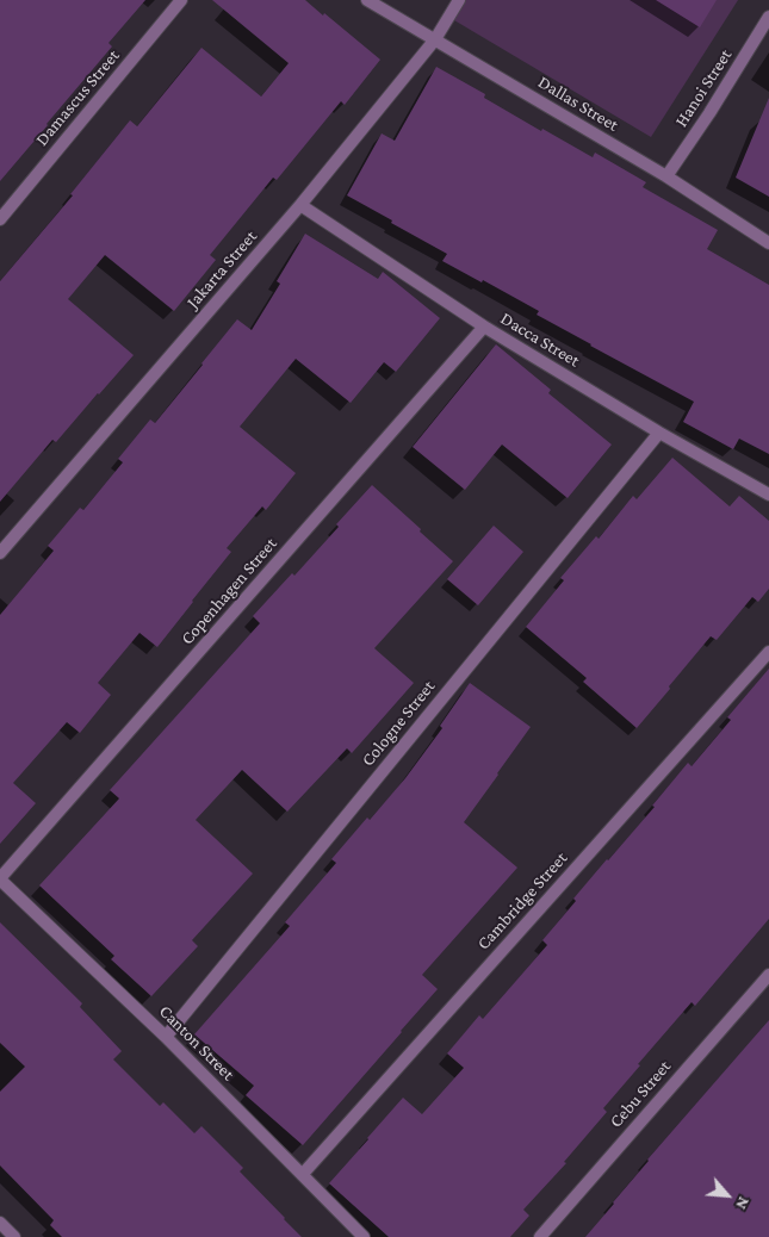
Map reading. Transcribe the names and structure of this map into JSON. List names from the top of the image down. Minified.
{"streets":{"street":["Hanoi Street","Damascus Street","Dallas Street","Jakarta Street","Dacca Street","Copenhagen Street","Cologne Street","Cambridge Street","Canton Street","Cebu Street"]},"crossings":[["Hanoi Street","Dallas Street"],["Dallas Street","Jakarta Street"],["Jakarta Street","Dacca Street"],["Dacca Street","Copenhagen Street"],["Dacca Street","Cologne Street"],["Copenhagen Street","Canton Street"],["Cologne Street","Canton Street"],["Cambridge Street","Canton Street"]],"north":"bottom right"}
